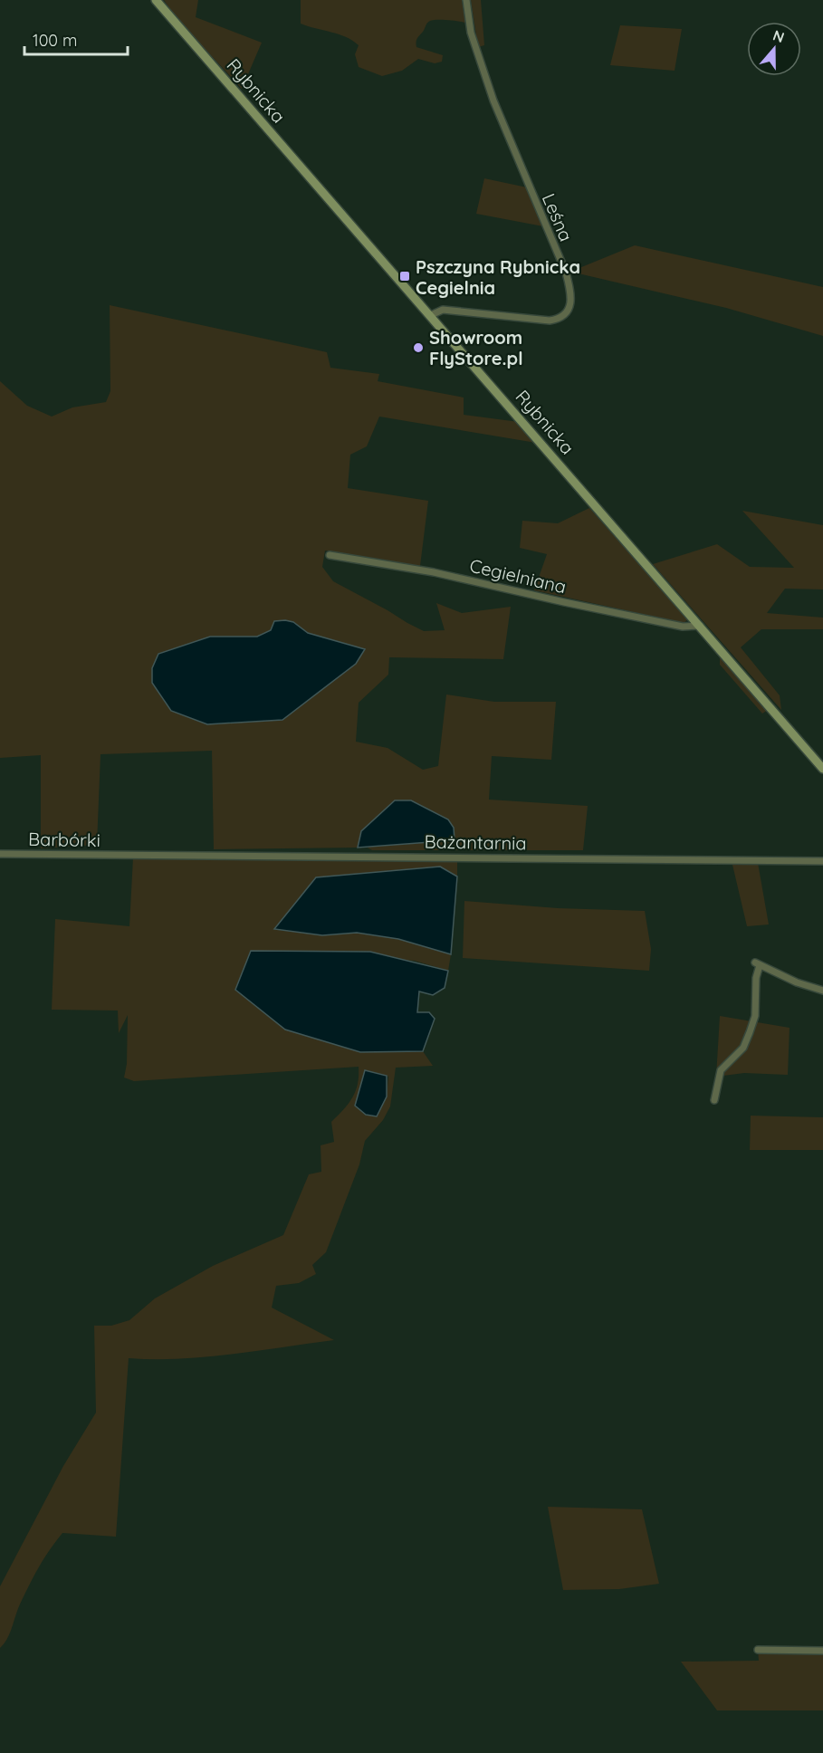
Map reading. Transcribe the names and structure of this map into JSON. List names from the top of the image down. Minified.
{"streets":{"main road":["Rybnicka"],"street":["Leśna","Cegielniana","Barbórki","Bażantarnia"]},"crossings":[["Rybnicka","Leśna"],["Rybnicka","Cegielniana"],["Barbórki","Bażantarnia"]],"places":{"transit":["Pszczyna Rybnicka Cegielnia"],"other":["Showroom FlyStore.pl"]},"scale_bar":"100 m","north":"top"}
